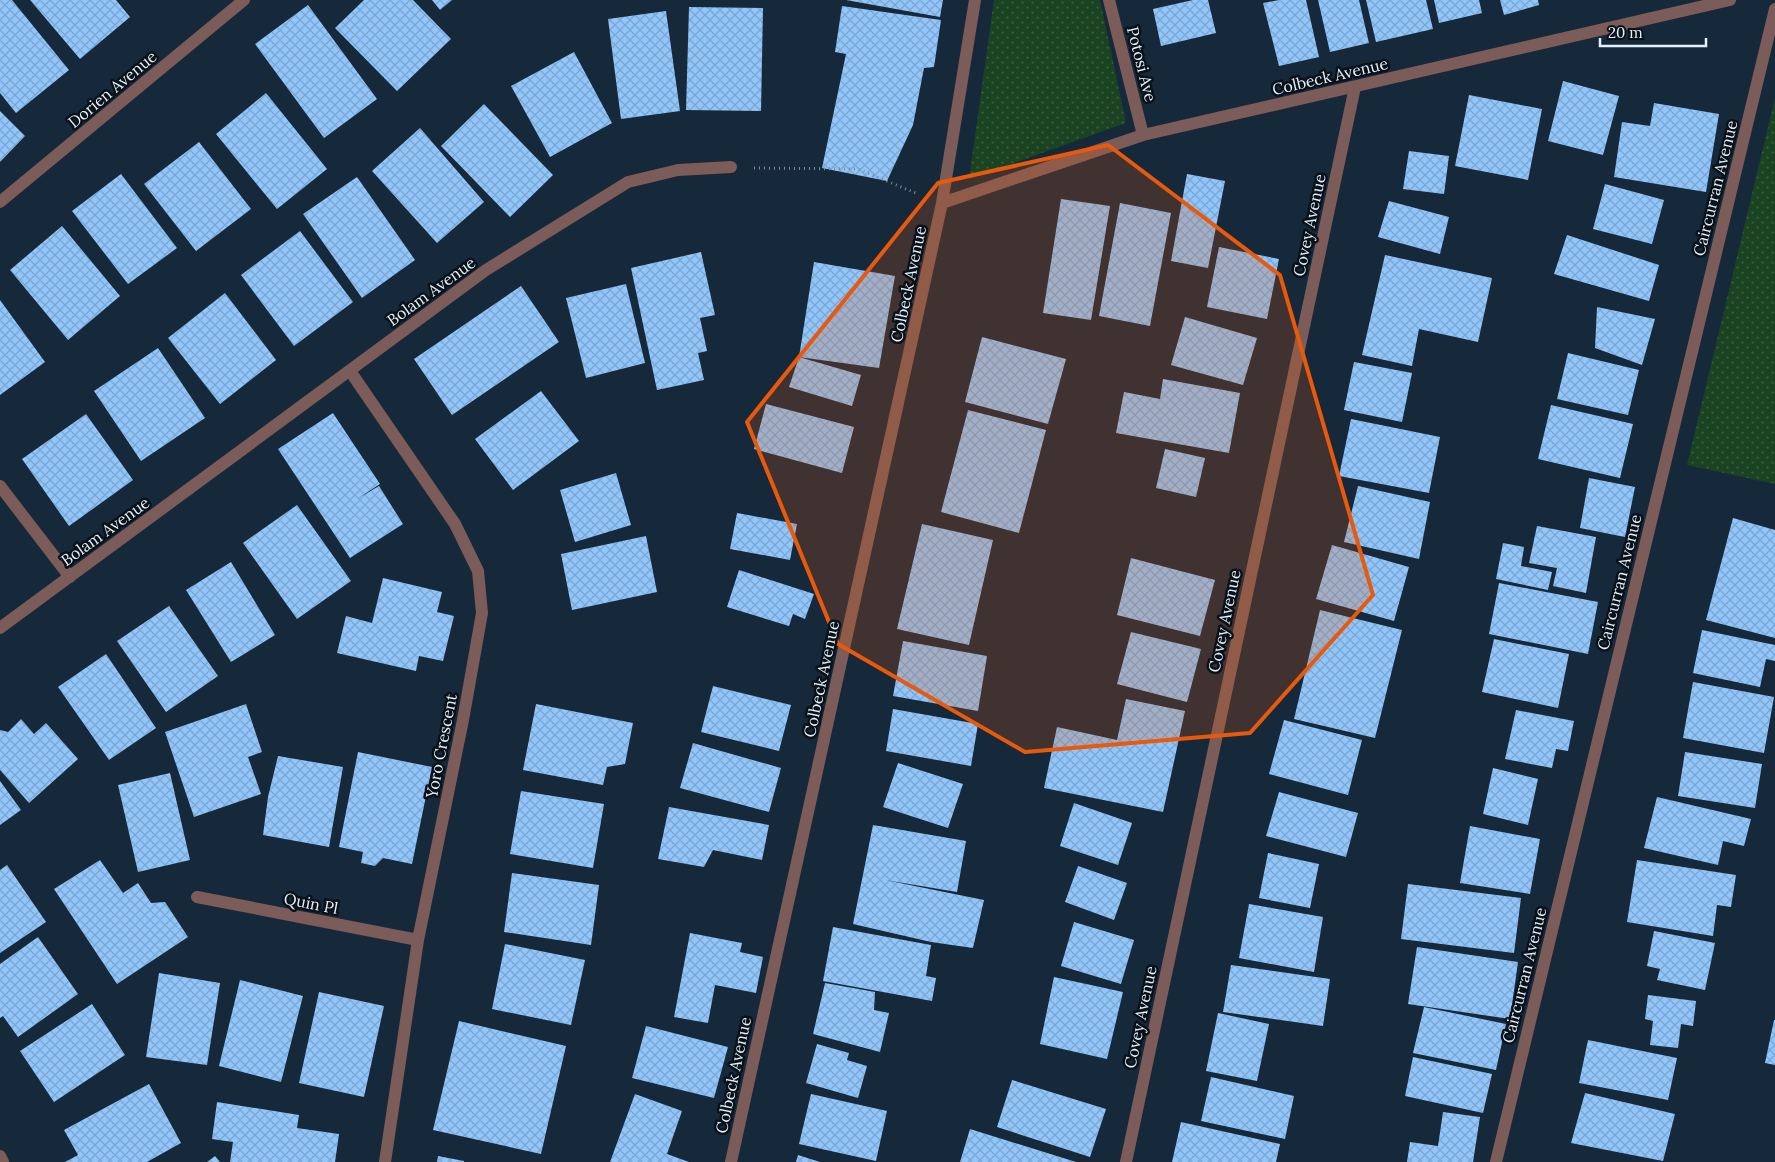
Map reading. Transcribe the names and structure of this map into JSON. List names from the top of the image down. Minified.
{"streets":{"street":["Potosi Ave","Colbeck Avenue","Dorien Avenue","Caircurran Avenue","Covey Avenue","Bolam Avenue","Yoro Crescent","Quin Pl"]},"crossings":[["Potosi Ave","Colbeck Avenue"],["Colbeck Avenue","Covey Avenue"],["Bolam Avenue","Yoro Crescent"],["Yoro Crescent","Quin Pl"]],"scale_bar":"20 m"}
